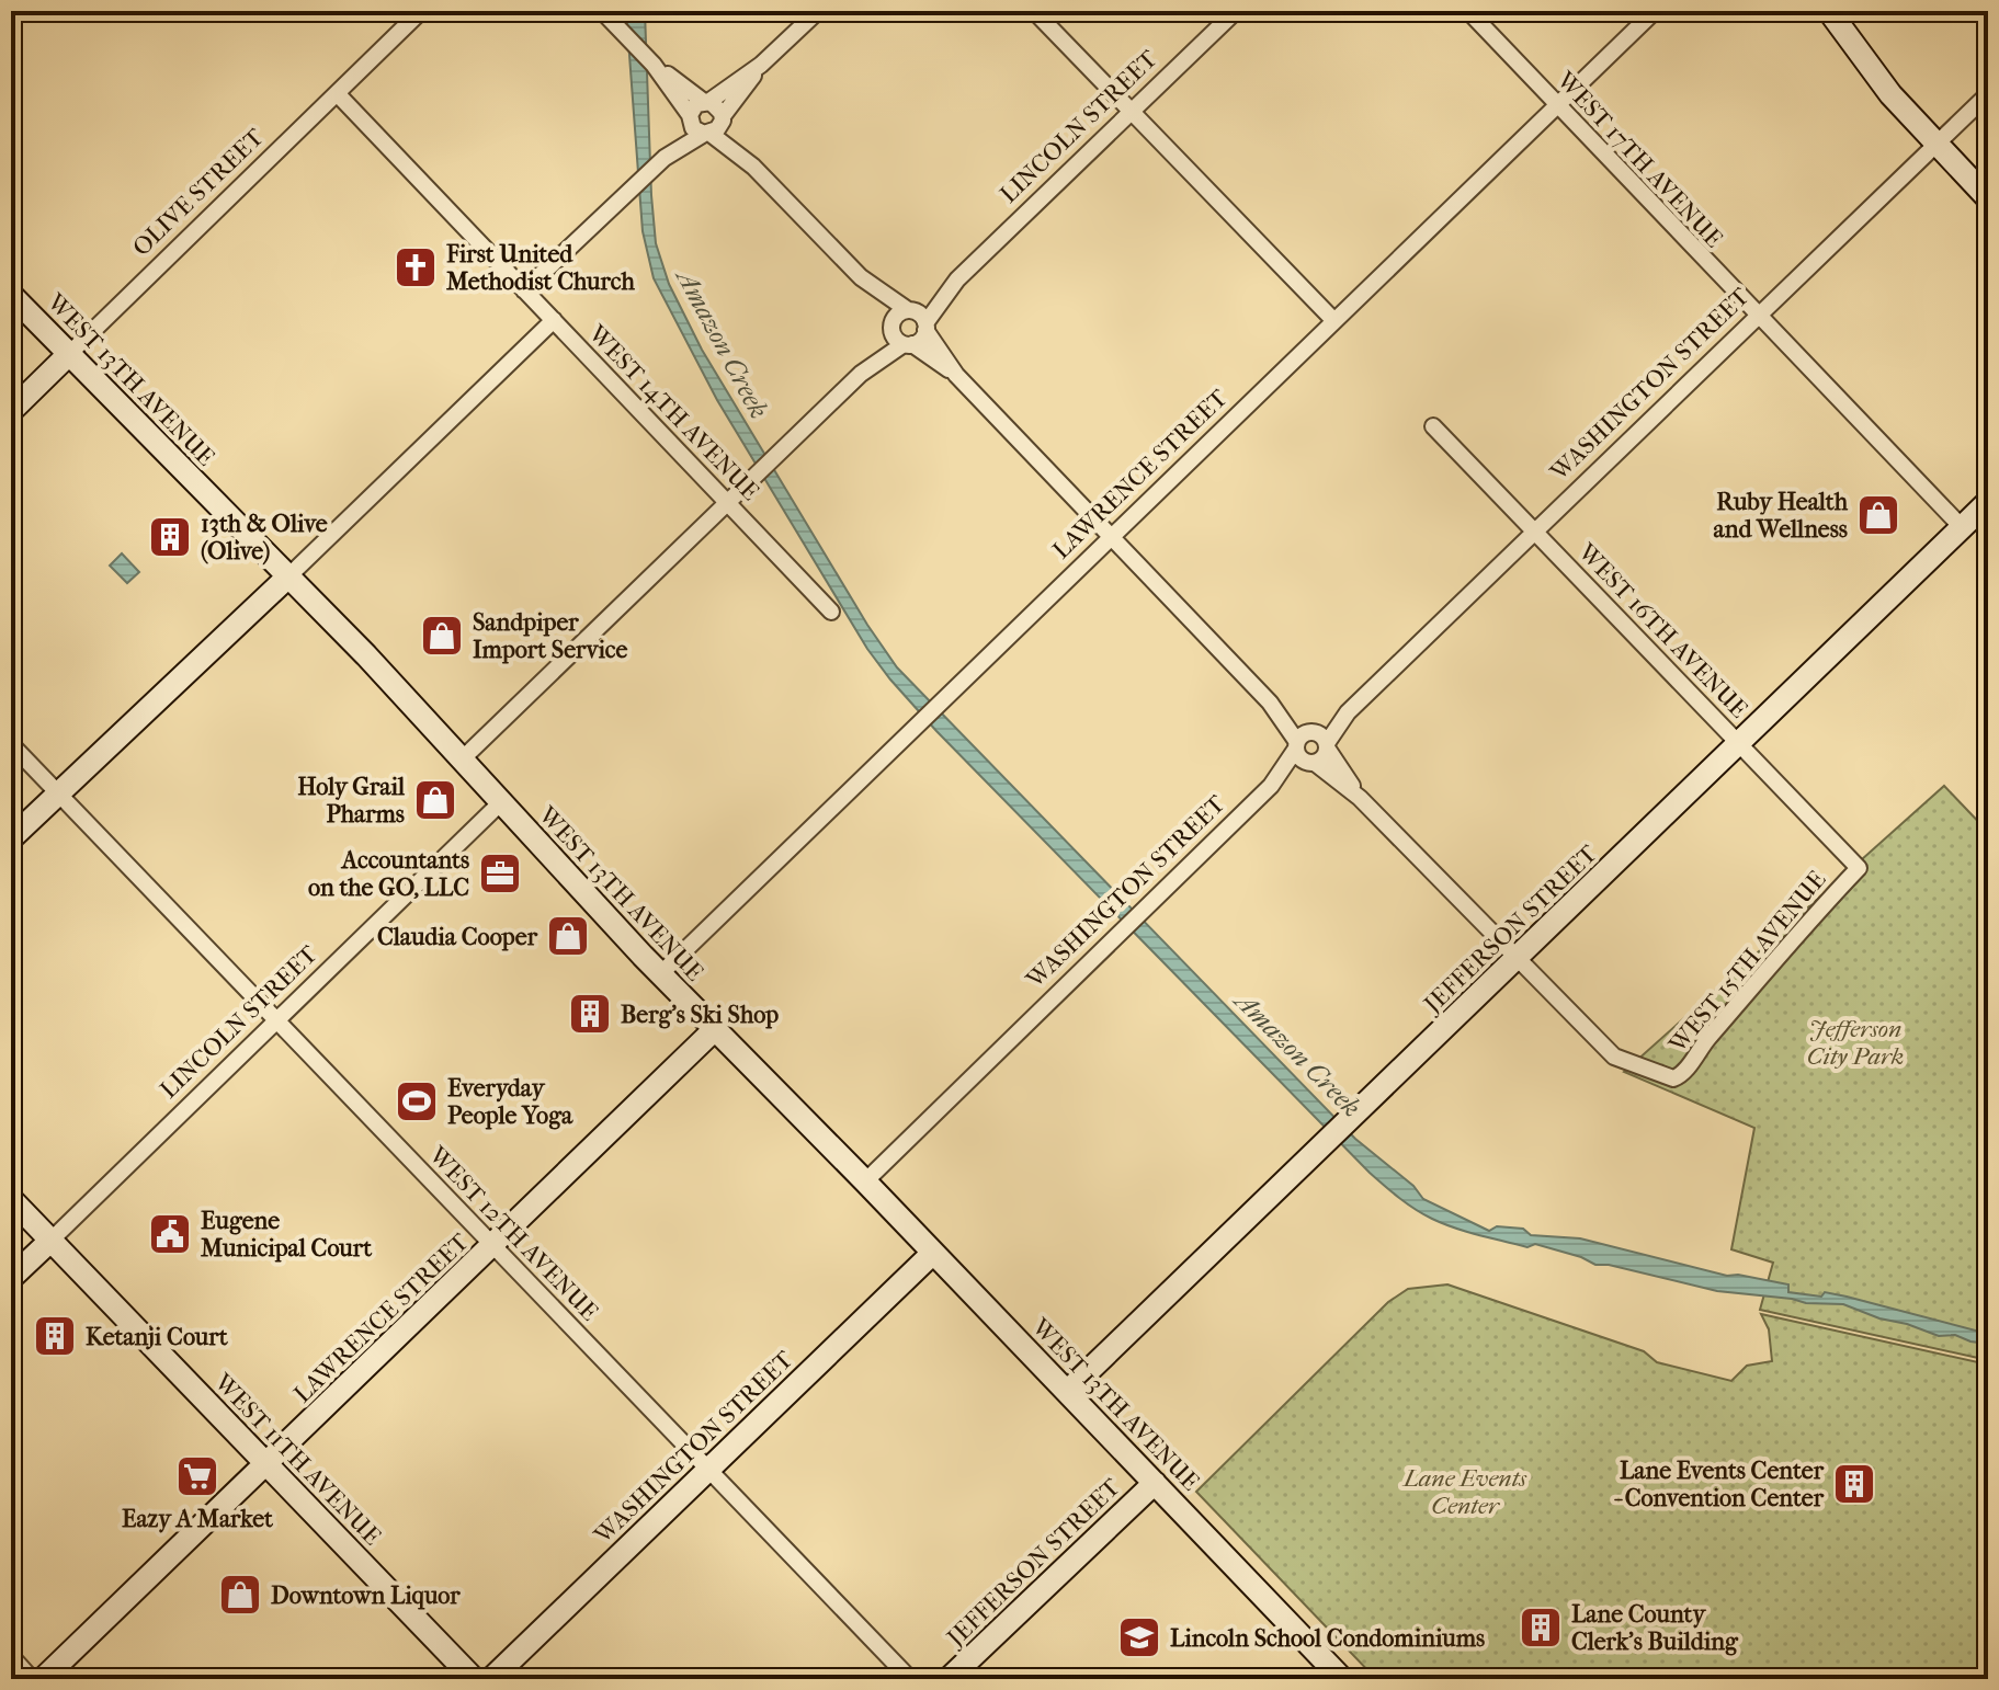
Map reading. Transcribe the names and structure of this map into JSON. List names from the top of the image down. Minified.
{"streets":{"main road":["LINCOLN STREET","OLIVE STREET","WEST 13TH AVENUE","WASHINGTON STREET","LAWRENCE STREET","JEFFERSON STREET","WEST 11TH AVENUE"],"street":["WEST 17TH AVENUE","WEST 14TH AVENUE","WEST 16TH AVENUE","WEST 15TH AVENUE","WEST 12TH AVENUE"]},"crossings":[["LINCOLN STREET","WEST 13TH AVENUE"],["LINCOLN STREET","WEST 12TH AVENUE"],["LINCOLN STREET","WEST 11TH AVENUE"],["WEST 17TH AVENUE","WASHINGTON STREET"],["WEST 17TH AVENUE","LAWRENCE STREET"],["WEST 17TH AVENUE","JEFFERSON STREET"],["OLIVE STREET","WEST 13TH AVENUE"],["OLIVE STREET","WEST 14TH AVENUE"],["WEST 13TH AVENUE","WASHINGTON STREET"],["WEST 13TH AVENUE","LAWRENCE STREET"],["WEST 13TH AVENUE","JEFFERSON STREET"],["WASHINGTON STREET","WEST 16TH AVENUE"],["WASHINGTON STREET","WEST 15TH AVENUE"],["WASHINGTON STREET","WEST 12TH AVENUE"],["LAWRENCE STREET","WEST 12TH AVENUE"],["LAWRENCE STREET","WEST 11TH AVENUE"],["WEST 16TH AVENUE","JEFFERSON STREET"],["WEST 16TH AVENUE","WEST 15TH AVENUE"],["JEFFERSON STREET","WEST 15TH AVENUE"]],"water":["Amazon Creek"],"parks":["Jefferson City Park","Lane Events Center"],"places":{"church":["First United Methodist Church"],"shop":["Ruby Health and Wellness","Sandpiper Import Service","Holy Grail Pharms","Claudia Cooper","Downtown Liquor"],"building":["13th & Olive (Olive)","Berg's Ski Shop","Ketanji Court","Lane Events Center - Convention Center","Lane County Clerk's Building"],"office":["Accountants on the GO, LLC"],"sports":["Everyday People Yoga"],"public building":["Eugene Municipal Court"],"supermarket":["Eazy A Market"],"school or university":["Lincoln School Condominiums"]}}
